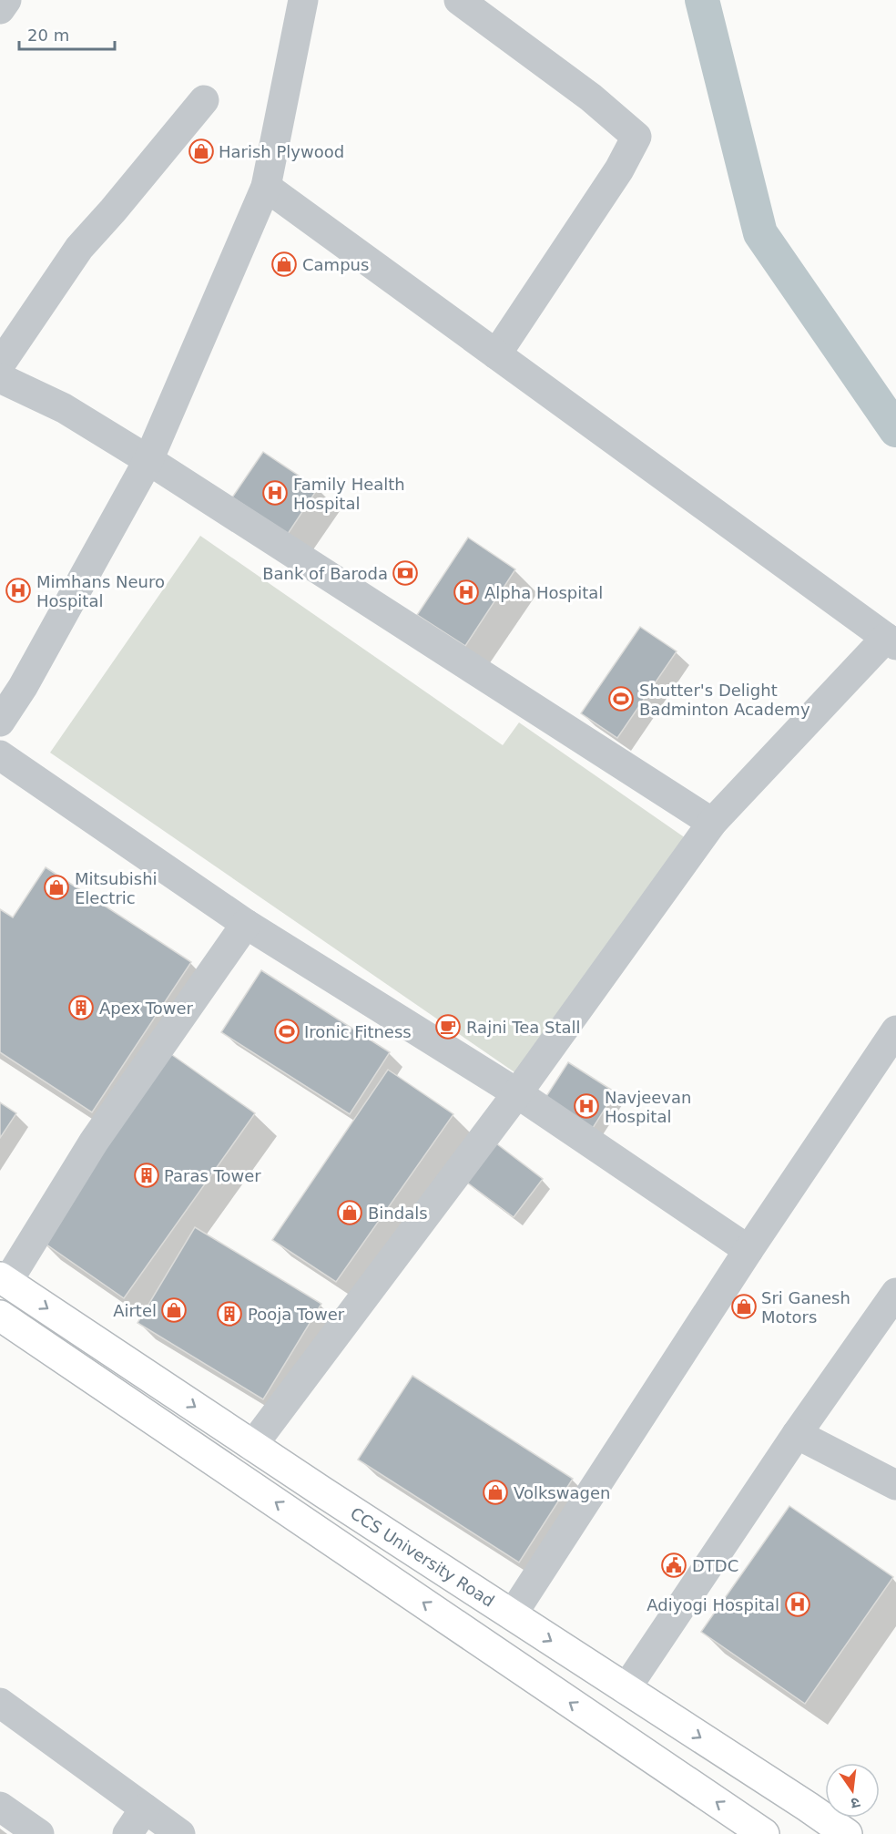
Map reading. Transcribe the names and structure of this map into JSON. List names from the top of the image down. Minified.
{"streets":{"highway":["CCS University Road"]},"places":{"shop":["Harish Plywood","Campus","Mitsubishi Electric","Bindals","Sri Ganesh Motors","Airtel","Volkswagen"],"hospital":["Family Health Hospital","Mimhans Neuro Hospital","Alpha Hospital","Navjeevan Hospital","Adiyogi Hospital"],"bank":["Bank of Baroda"],"sports":["Shutter's Delight Badminton Academy","Ironic Fitness"],"building":["Apex Tower","Paras Tower","Pooja Tower"],"cafe":["Rajni Tea Stall"],"public building":["DTDC"]},"scale_bar":"20 m","north":"bottom"}
